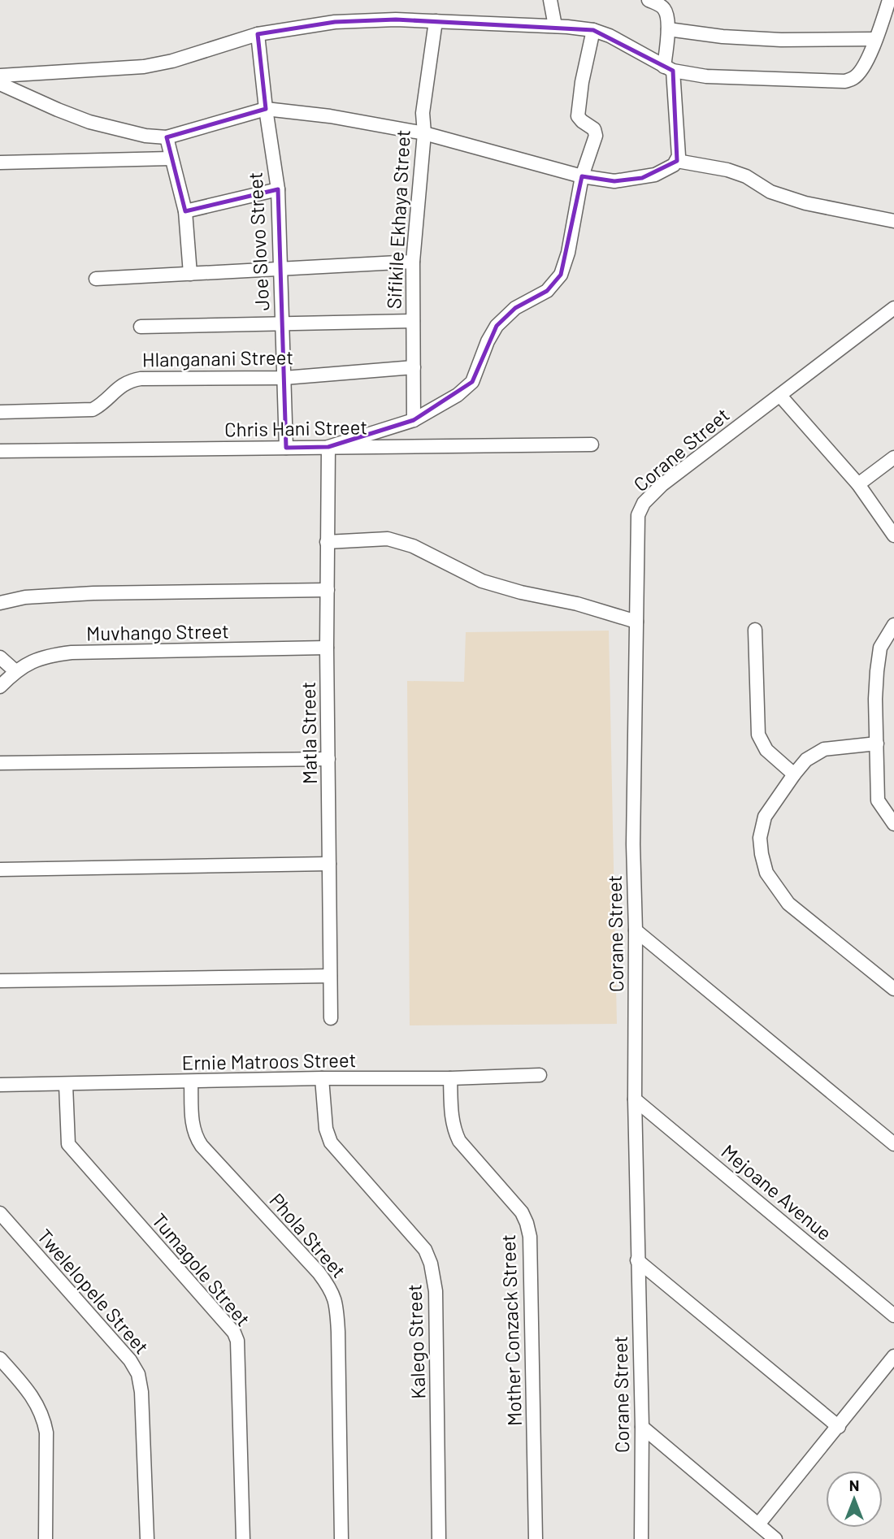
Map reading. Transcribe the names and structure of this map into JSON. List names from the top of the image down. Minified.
{"streets":{"street":["Sifikile Ekhaya Street","Joe Slovo Street","Hlanganani Street","Chris Hani Street","Corane Street","Muvhango Street","Matla Street","Ernie Matroos Street","Mejoane Avenue","Phola Street","Tumagole Street","Twelelopele Street","Mother Conzack Street","Kalego Street"]},"crossings":[["Sifikile Ekhaya Street","Hlanganani Street"],["Joe Slovo Street","Hlanganani Street"],["Joe Slovo Street","Chris Hani Street"],["Chris Hani Street","Matla Street"],["Corane Street","Mejoane Avenue"],["Muvhango Street","Matla Street"],["Ernie Matroos Street","Phola Street"],["Ernie Matroos Street","Tumagole Street"],["Ernie Matroos Street","Mother Conzack Street"],["Ernie Matroos Street","Kalego Street"]],"north":"top"}
